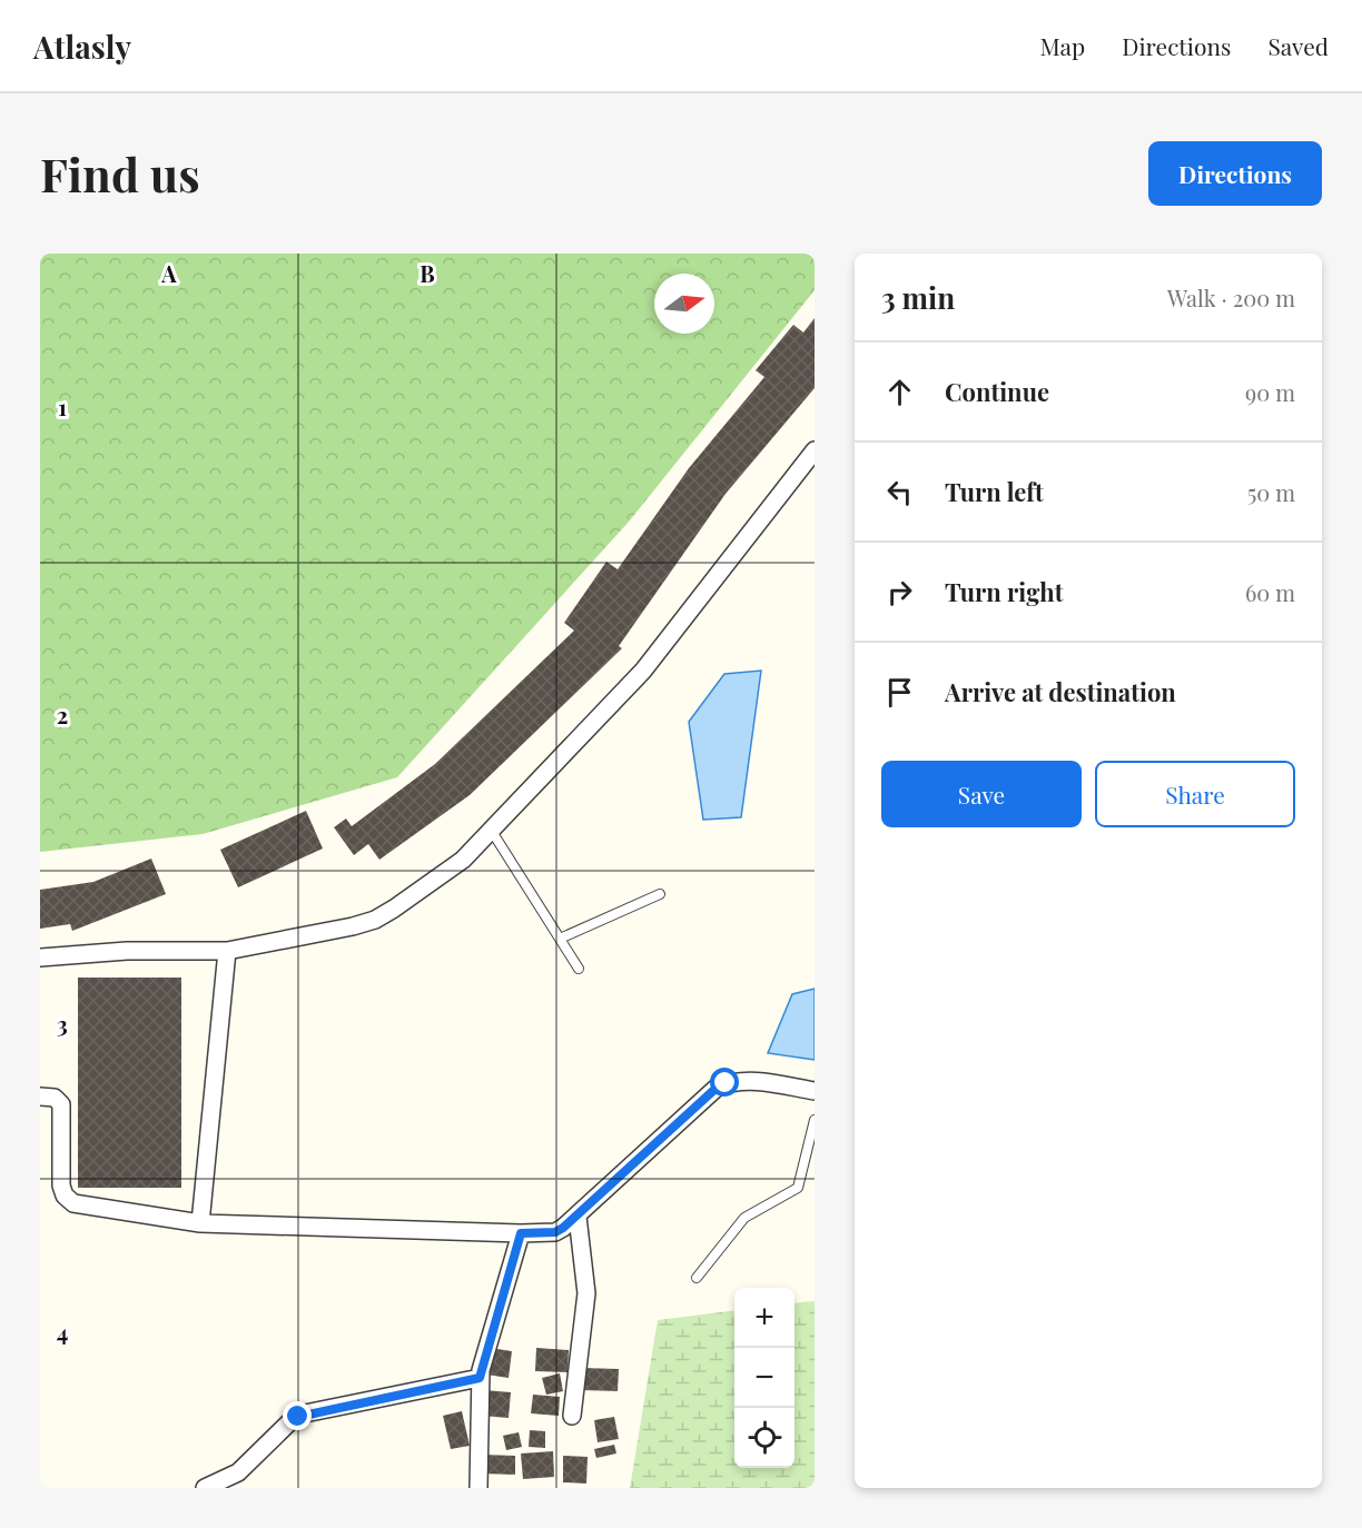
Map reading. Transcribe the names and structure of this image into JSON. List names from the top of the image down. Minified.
{"north":"right","page":{"header":"Atlasly","nav":["Map","Directions","Saved"],"buttons":["Directions",["Save","Share"]],"title":"Find us","heading":["3 min","Walk · 200 m"],"list":[["Continue","90 m"],["Turn left","50 m"],["Turn right","60 m"],"Arrive at destination"],"map_buttons":["+","−"]},"grid":{"columns":["A","B"],"rows":["1","2","3","4"]}}
